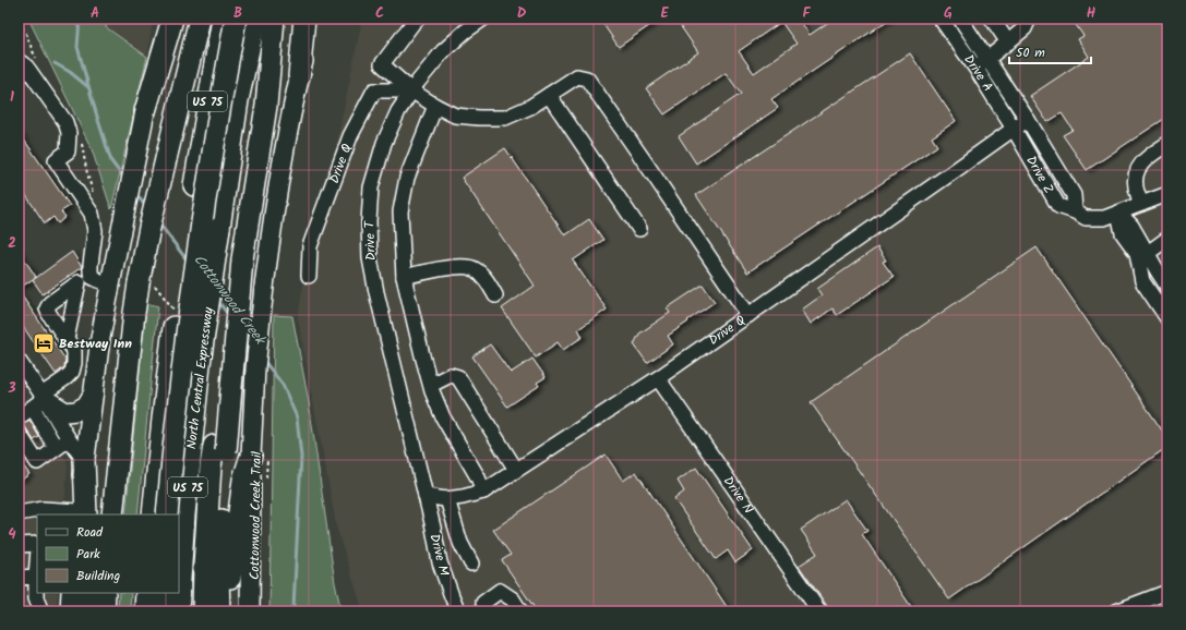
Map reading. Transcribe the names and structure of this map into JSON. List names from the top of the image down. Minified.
{"streets":{"highway":["US 75","North Central Expressway"],"street":["Drive A","Drive Q","Drive Z","Drive T","Drive N","Drive M"],"path":["Cottonwood Creek Trail"]},"crossings":[["Drive A","Drive Q"],["Drive A","Drive Z"],["Drive Q","Drive Z"],["Drive Q","Drive T"],["Drive Q","Drive N"],["Drive Q","Drive M"],["Drive T","Drive M"]],"water":["Cottonwood Creek"],"places":{"hotel":["Bestway Inn"]},"legend":["Road","Park","Building"],"scale_bar":"50 m","grid":{"columns":["A","B","C","D","E","F","G","H"],"rows":["1","2","3","4"]}}
